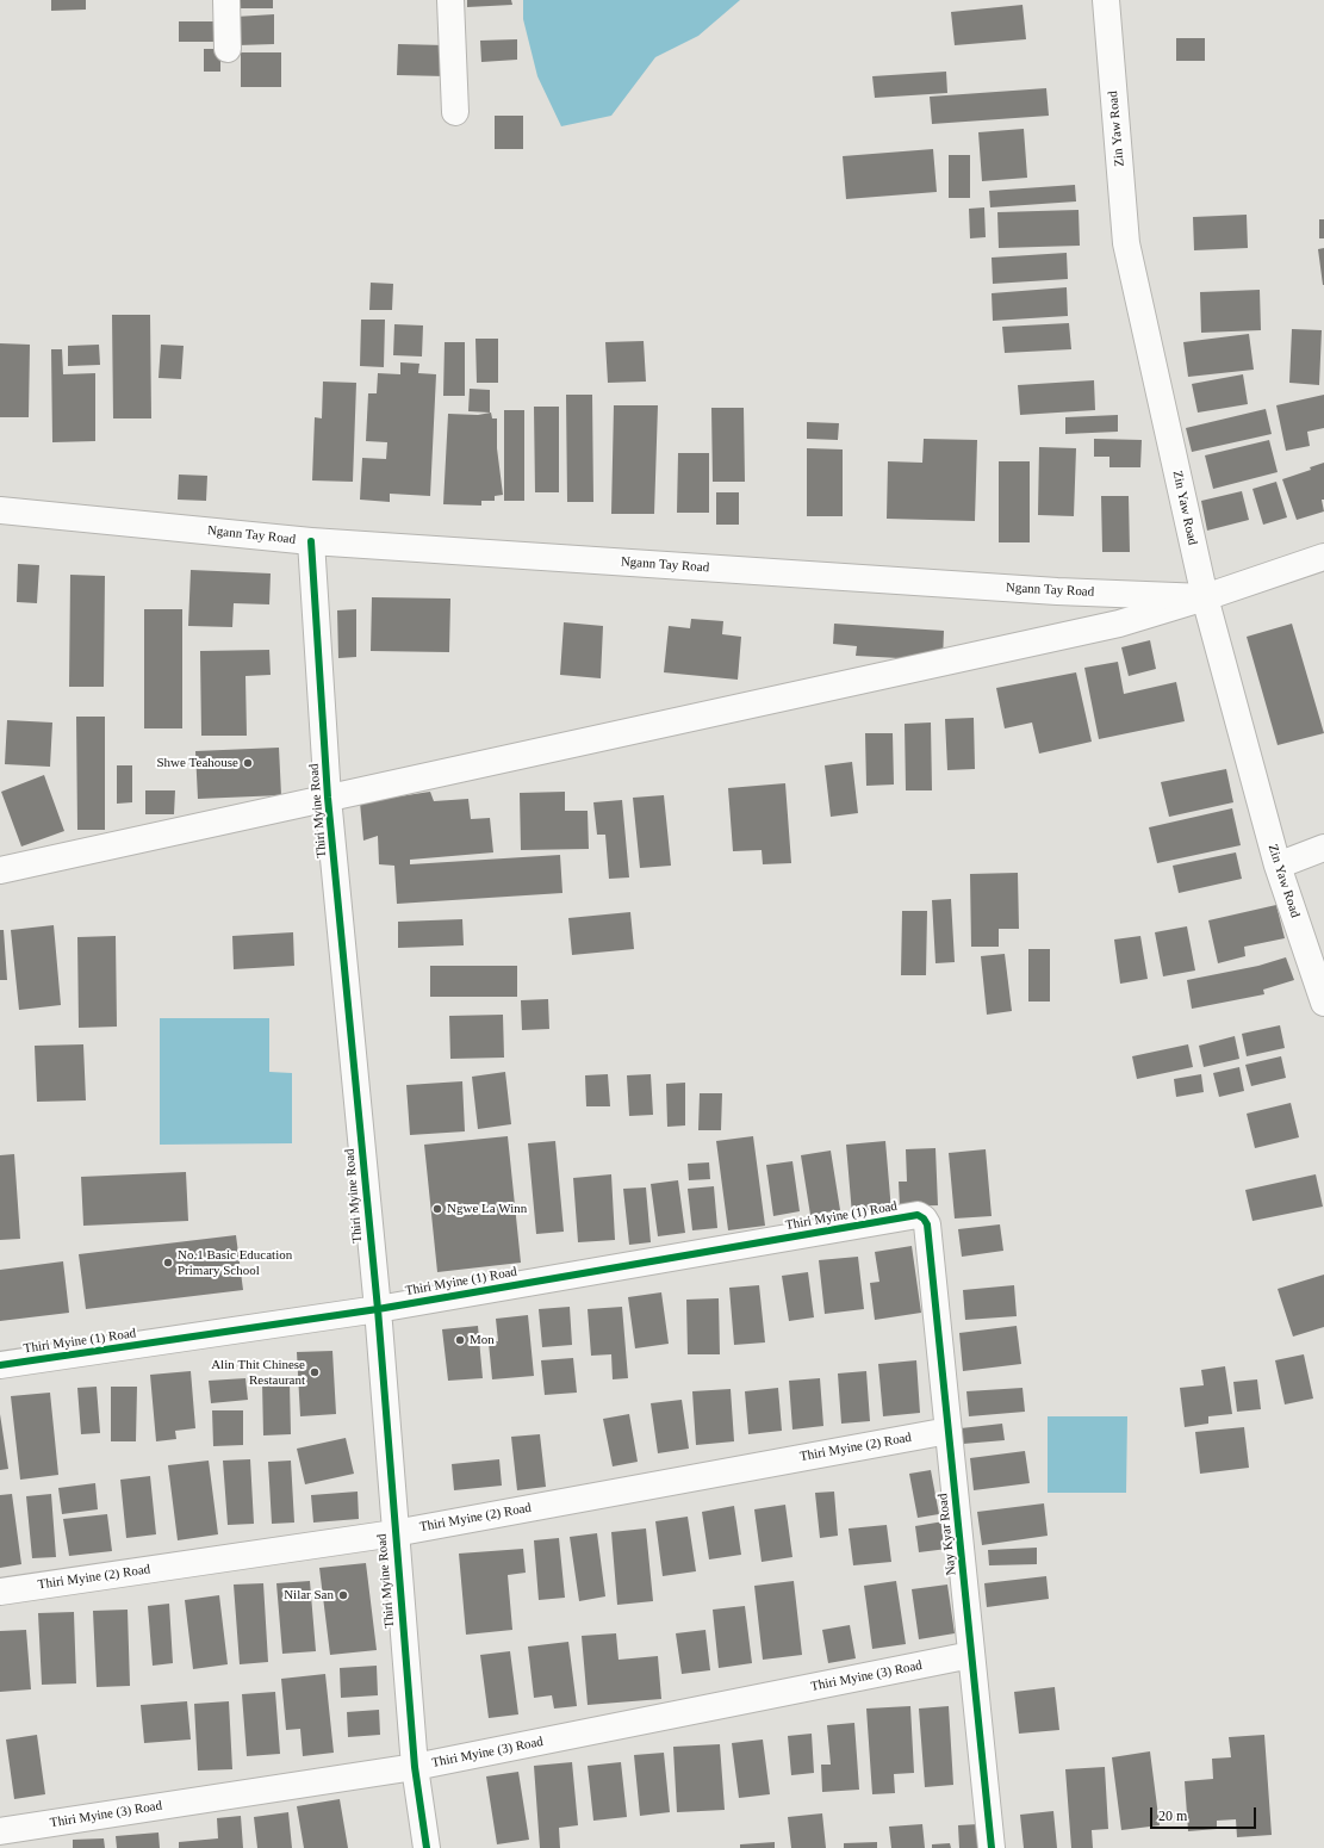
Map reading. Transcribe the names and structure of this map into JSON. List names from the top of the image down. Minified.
{"streets":{"street":["Zin Yaw Road","Ngann Tay Road","Thiri Myine Road","Thiri Myine (1) Road","Thiri Myine (2) Road","Nay Kyar Road","Thiri Myine (3) Road"]},"crossings":[["Zin Yaw Road","Ngann Tay Road"],["Ngann Tay Road","Thiri Myine Road"],["Thiri Myine Road","Thiri Myine (1) Road"],["Thiri Myine Road","Thiri Myine (2) Road"],["Thiri Myine Road","Thiri Myine (3) Road"],["Thiri Myine (1) Road","Thiri Myine (2) Road"],["Thiri Myine (1) Road","Nay Kyar Road"],["Thiri Myine (2) Road","Nay Kyar Road"],["Nay Kyar Road","Thiri Myine (3) Road"]],"places":["Shwe Teahouse","Ngwe La Winn","No.1 Basic Education Primary School","Mon","Alin Thit Chinese Restaurant","Nilar San"],"scale_bar":"20 m"}
